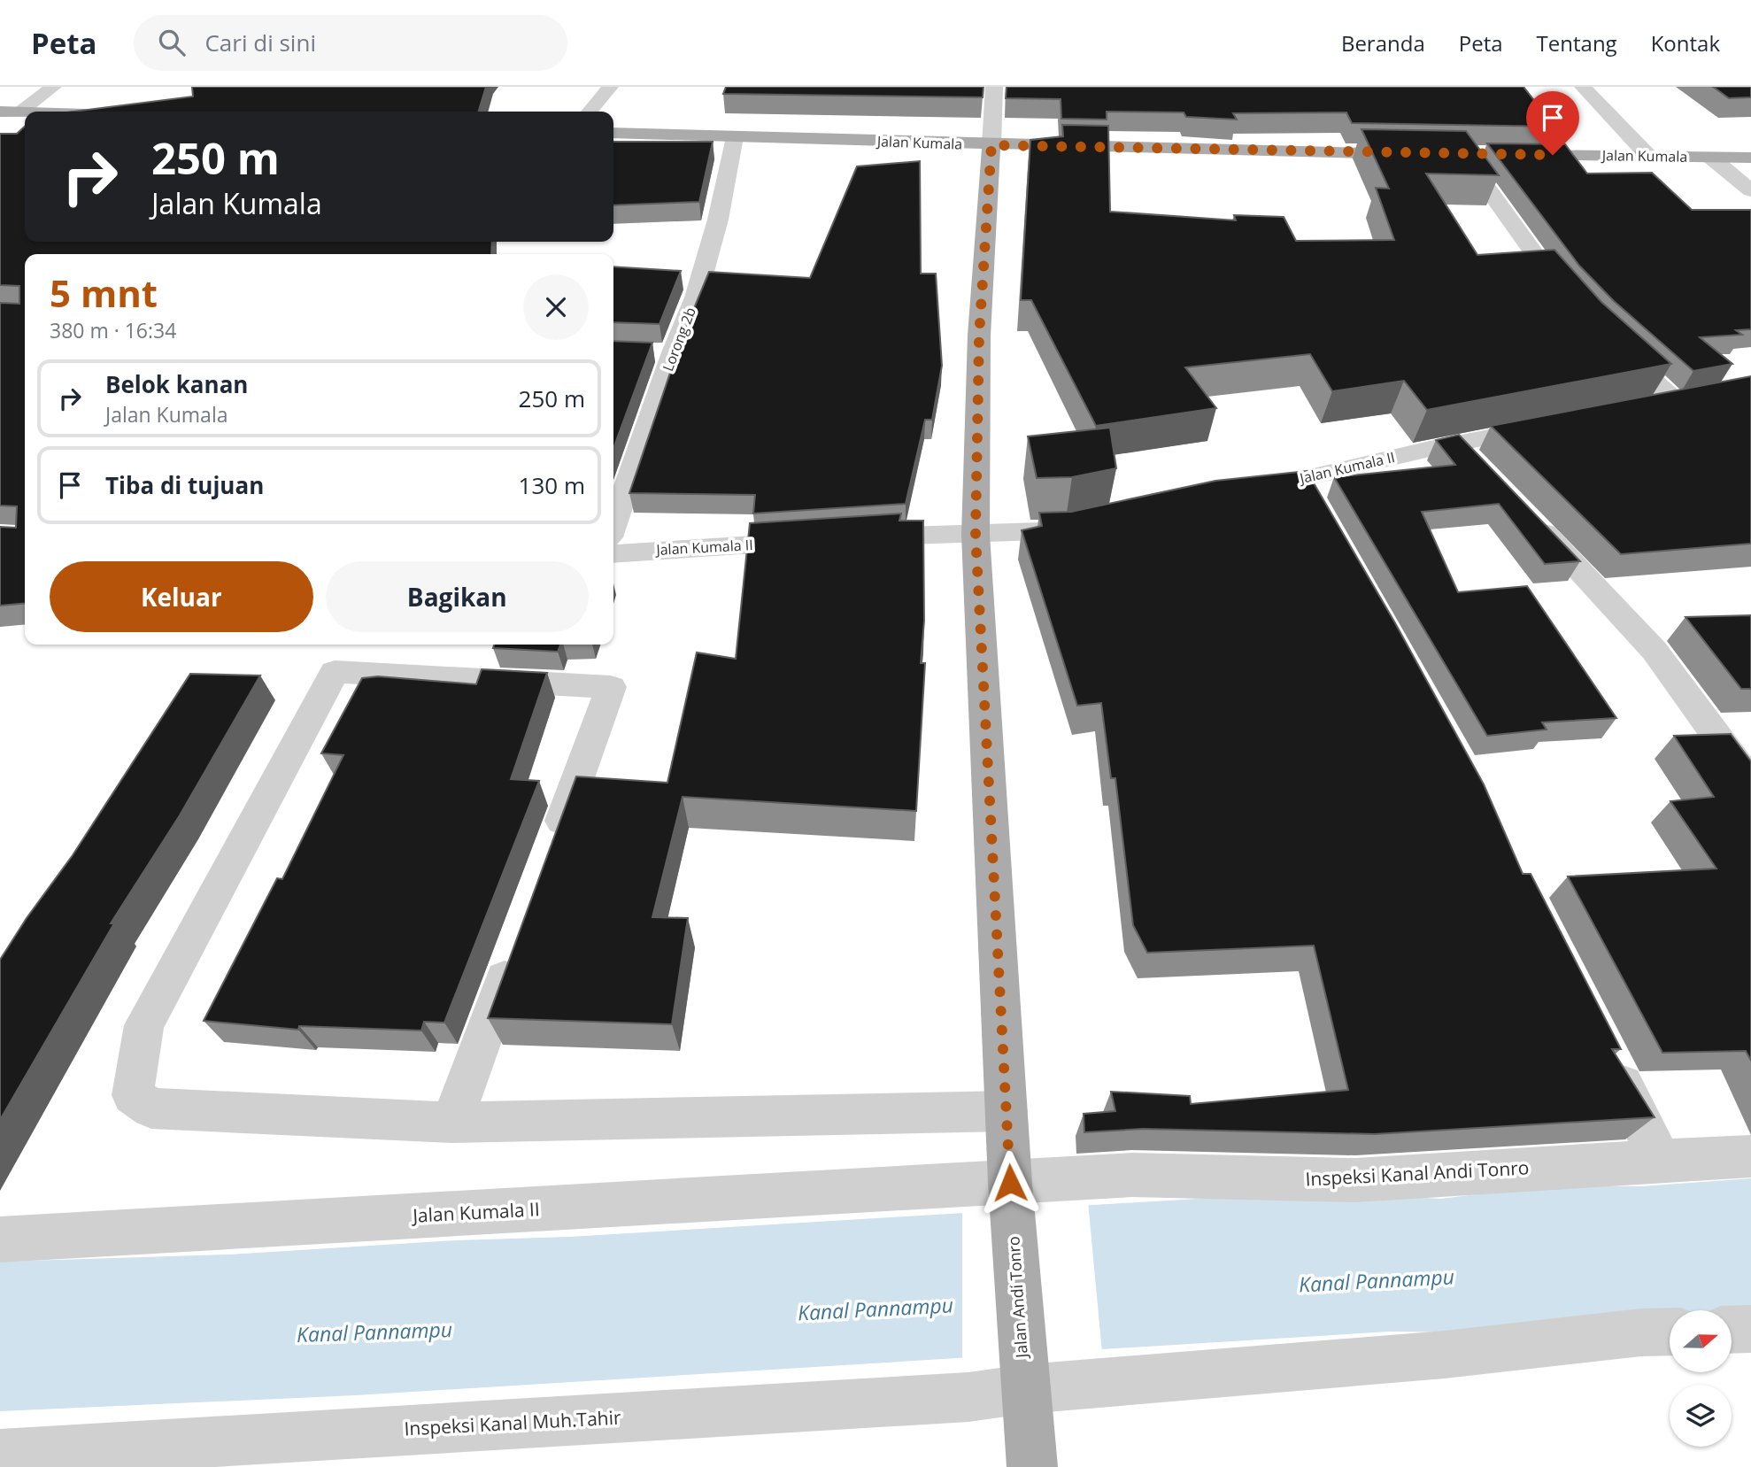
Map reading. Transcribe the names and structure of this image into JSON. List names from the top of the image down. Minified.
{"streets":{"main road":["Jalan Kumala","Jalan Andi Tonro"],"street":["Lorong 2b","Jalan Kumala II","Inspeksi Kanal Andi Tonro","Inspeksi Kanal Muh.Tahir"]},"crossings":[["Jalan Kumala","Lorong 2b"],["Jalan Kumala","Jalan Andi Tonro"],["Jalan Kumala II","Inspeksi Kanal Andi Tonro"],["Jalan Kumala II","Jalan Andi Tonro"],["Inspeksi Kanal Andi Tonro","Jalan Andi Tonro"],["Jalan Andi Tonro","Inspeksi Kanal Muh.Tahir"]],"water":["Kanal Pannampu"],"north":"right","page":{"header":"Peta","search":"Cari di sini","nav":["Beranda","Peta","Tentang","Kontak"],"turn":["250 m","Jalan Kumala"],"heading":["5 mnt","380 m · 16:34"],"list":[{"name":"Belok kanan","note":"Jalan Kumala","value":"250 m"},{"name":"Tiba di tujuan","value":"130 m"}],"buttons":["Keluar","Bagikan"]}}
